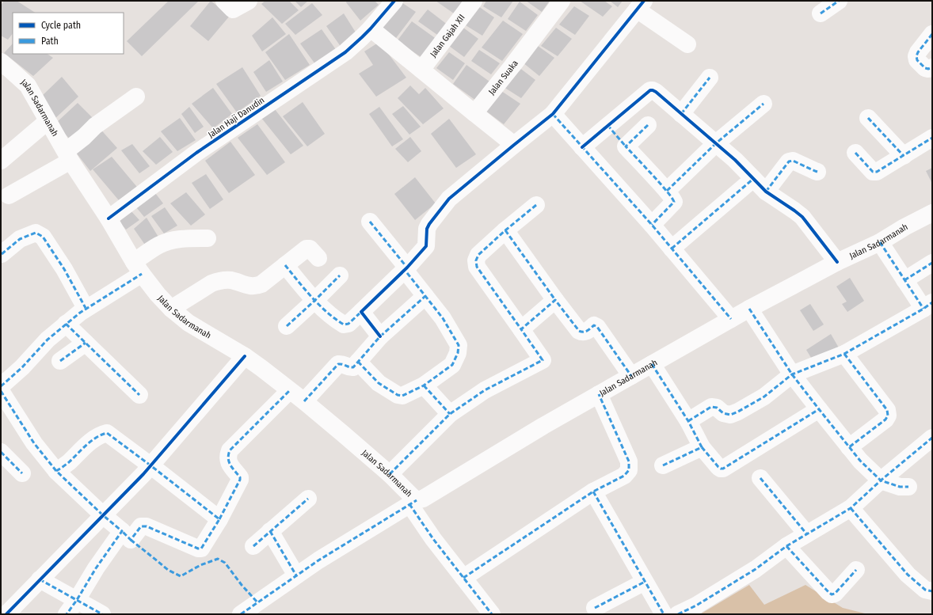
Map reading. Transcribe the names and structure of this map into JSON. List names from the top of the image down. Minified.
{"streets":{"street":["Jalan Gajah XII","Jalan Suaka","Jalan Sadarmanah","Jalan Haji Danudin"]},"crossings":[["Jalan Sadarmanah","Jalan Haji Danudin"]],"legend":["Cycle path","Path"]}
